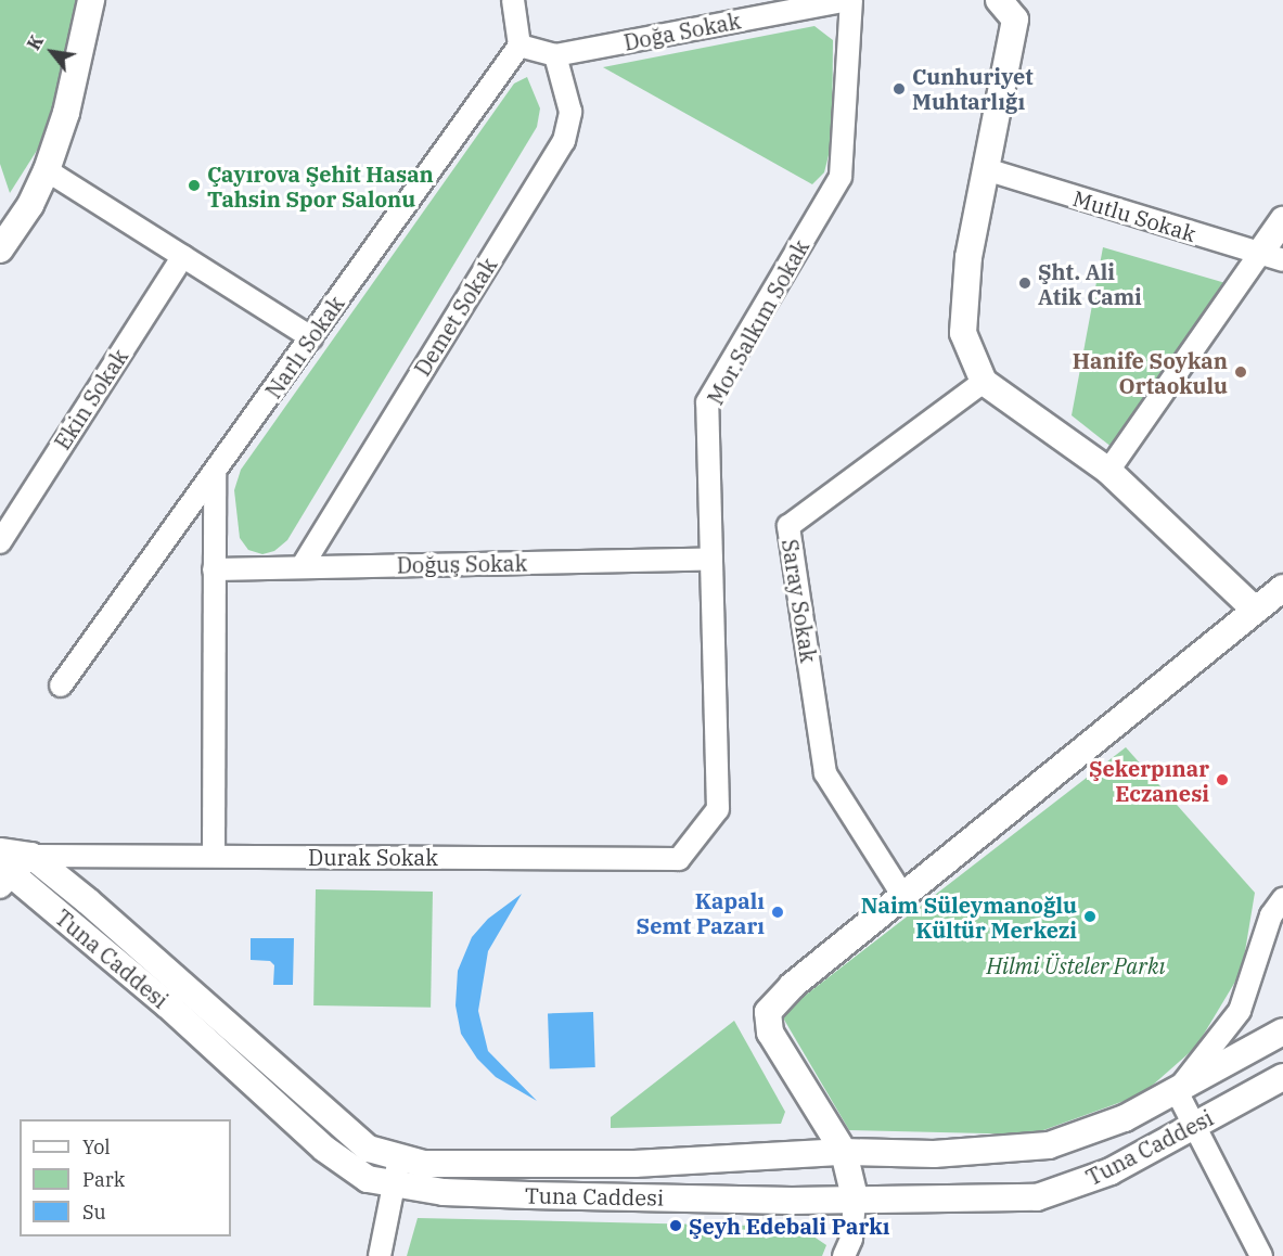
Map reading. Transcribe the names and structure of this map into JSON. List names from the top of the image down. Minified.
{"streets":{"street":["Doğa Sokak","Mutlu Sokak","Demet Sokak","Mor Salkım Sokak","Narlı Sokak","Ekin Sokak","Doğuş Sokak","Saray Sokak","Durak Sokak","Tuna Caddesi"]},"crossings":[["Doğa Sokak","Demet Sokak"],["Doğa Sokak","Mor Salkım Sokak"],["Demet Sokak","Doğuş Sokak"],["Mor Salkım Sokak","Doğuş Sokak"],["Mor Salkım Sokak","Durak Sokak"],["Durak Sokak","Tuna Caddesi"]],"parks":["Hilmi Üsteler Parkı"],"places":["Cunhuriyet Muhtarlığı","Çayırova Şehit Hasan Tahsin Spor Salonu","Şht. Ali Atik Cami","Hanife Soykan Ortaokulu","Şekerpınar Eczanesi","Kapalı Semt Pazarı","Naim Süleymanoğlu Kültür Merkezi","Şeyh Edebali Parkı"],"legend":["Yol","Park","Su"],"north":"top left"}
